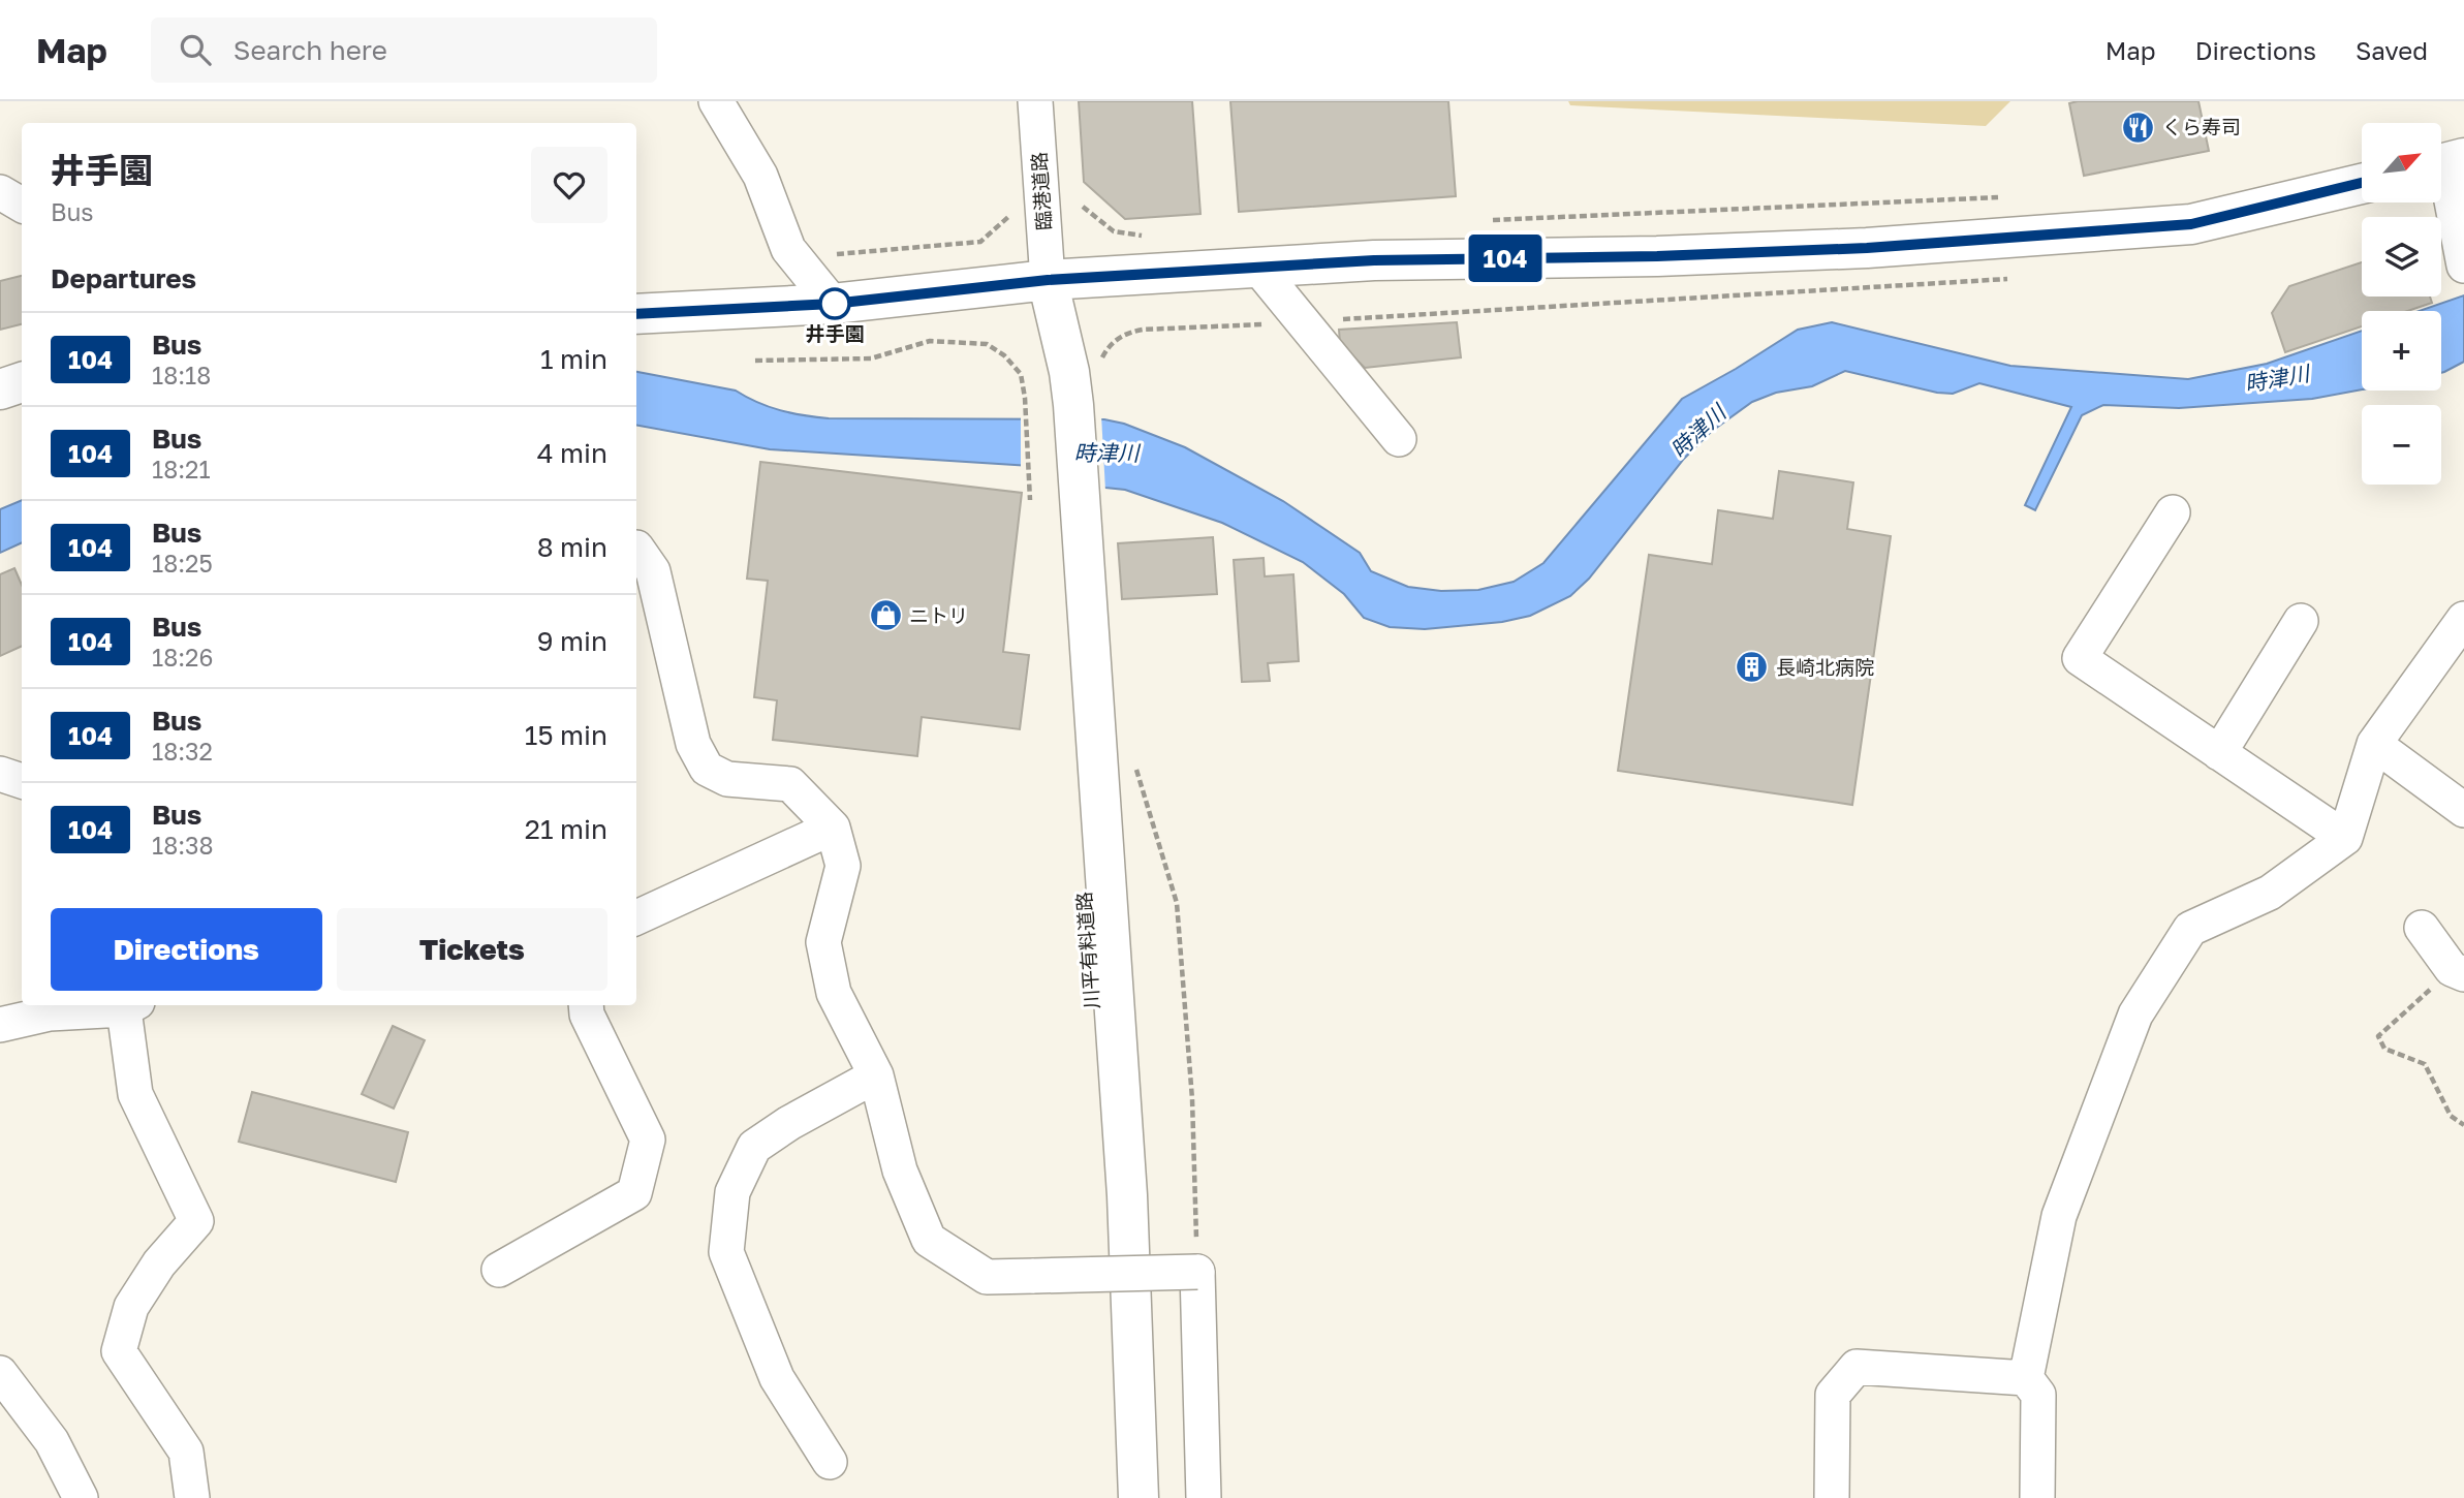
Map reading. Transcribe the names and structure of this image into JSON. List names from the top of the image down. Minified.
{"streets":{"highway":["川平有料道路"],"street":["臨港道路"]},"crossings":[["臨港道路","川平有料道路"]],"water":["時津川"],"places":{"restaurant":["くら寿司"],"other":["井手園"],"shop":["ニトリ"],"building":["長崎北病院"]},"lines":["bus line 104"],"north":"top right","page":{"header":"Map","search":"Search here","nav":["Map","Directions","Saved"],"on_map":"104","map_buttons":["+","−"],"heading":[["井手園","Bus"],"Departures"],"list":[{"mark":"104","name":"Bus","note":"18:18","value":"1 min"},{"mark":"104","name":"Bus","note":"18:21","value":"4 min"},{"mark":"104","name":"Bus","note":"18:25","value":"8 min"},{"mark":"104","name":"Bus","note":"18:26","value":"9 min"},{"mark":"104","name":"Bus","note":"18:32","value":"15 min"},{"mark":"104","name":"Bus","note":"18:38","value":"21 min"}],"buttons":["Directions","Tickets"]}}
